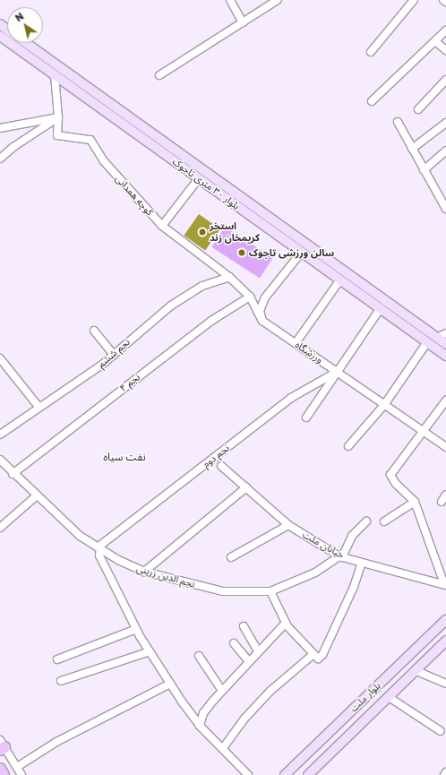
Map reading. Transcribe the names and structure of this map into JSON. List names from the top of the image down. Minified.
{"streets":{"main road":["بلوار ۳۰ متری تاجوک","بلوار ملت"],"street":["کوچه همدانی","ورزشگاه","نجم ششم","نجم ۴","نجم دوم","خیابان ملت","نجم الدین زرینی"]},"crossings":[["کوچه همدانی","ورزشگاه"],["کوچه همدانی","نجم ششم"],["کوچه همدانی","نجم ۴"],["ورزشگاه","نجم دوم"],["نجم ۴","نجم الدین زرینی"],["نجم دوم","نجم الدین زرینی"],["خیابان ملت","نجم الدین زرینی"]],"districts":["نفت سیاه"],"places":["استخر کریمخان زند","سالن ورزشی تاجوک"],"north":"top left"}
